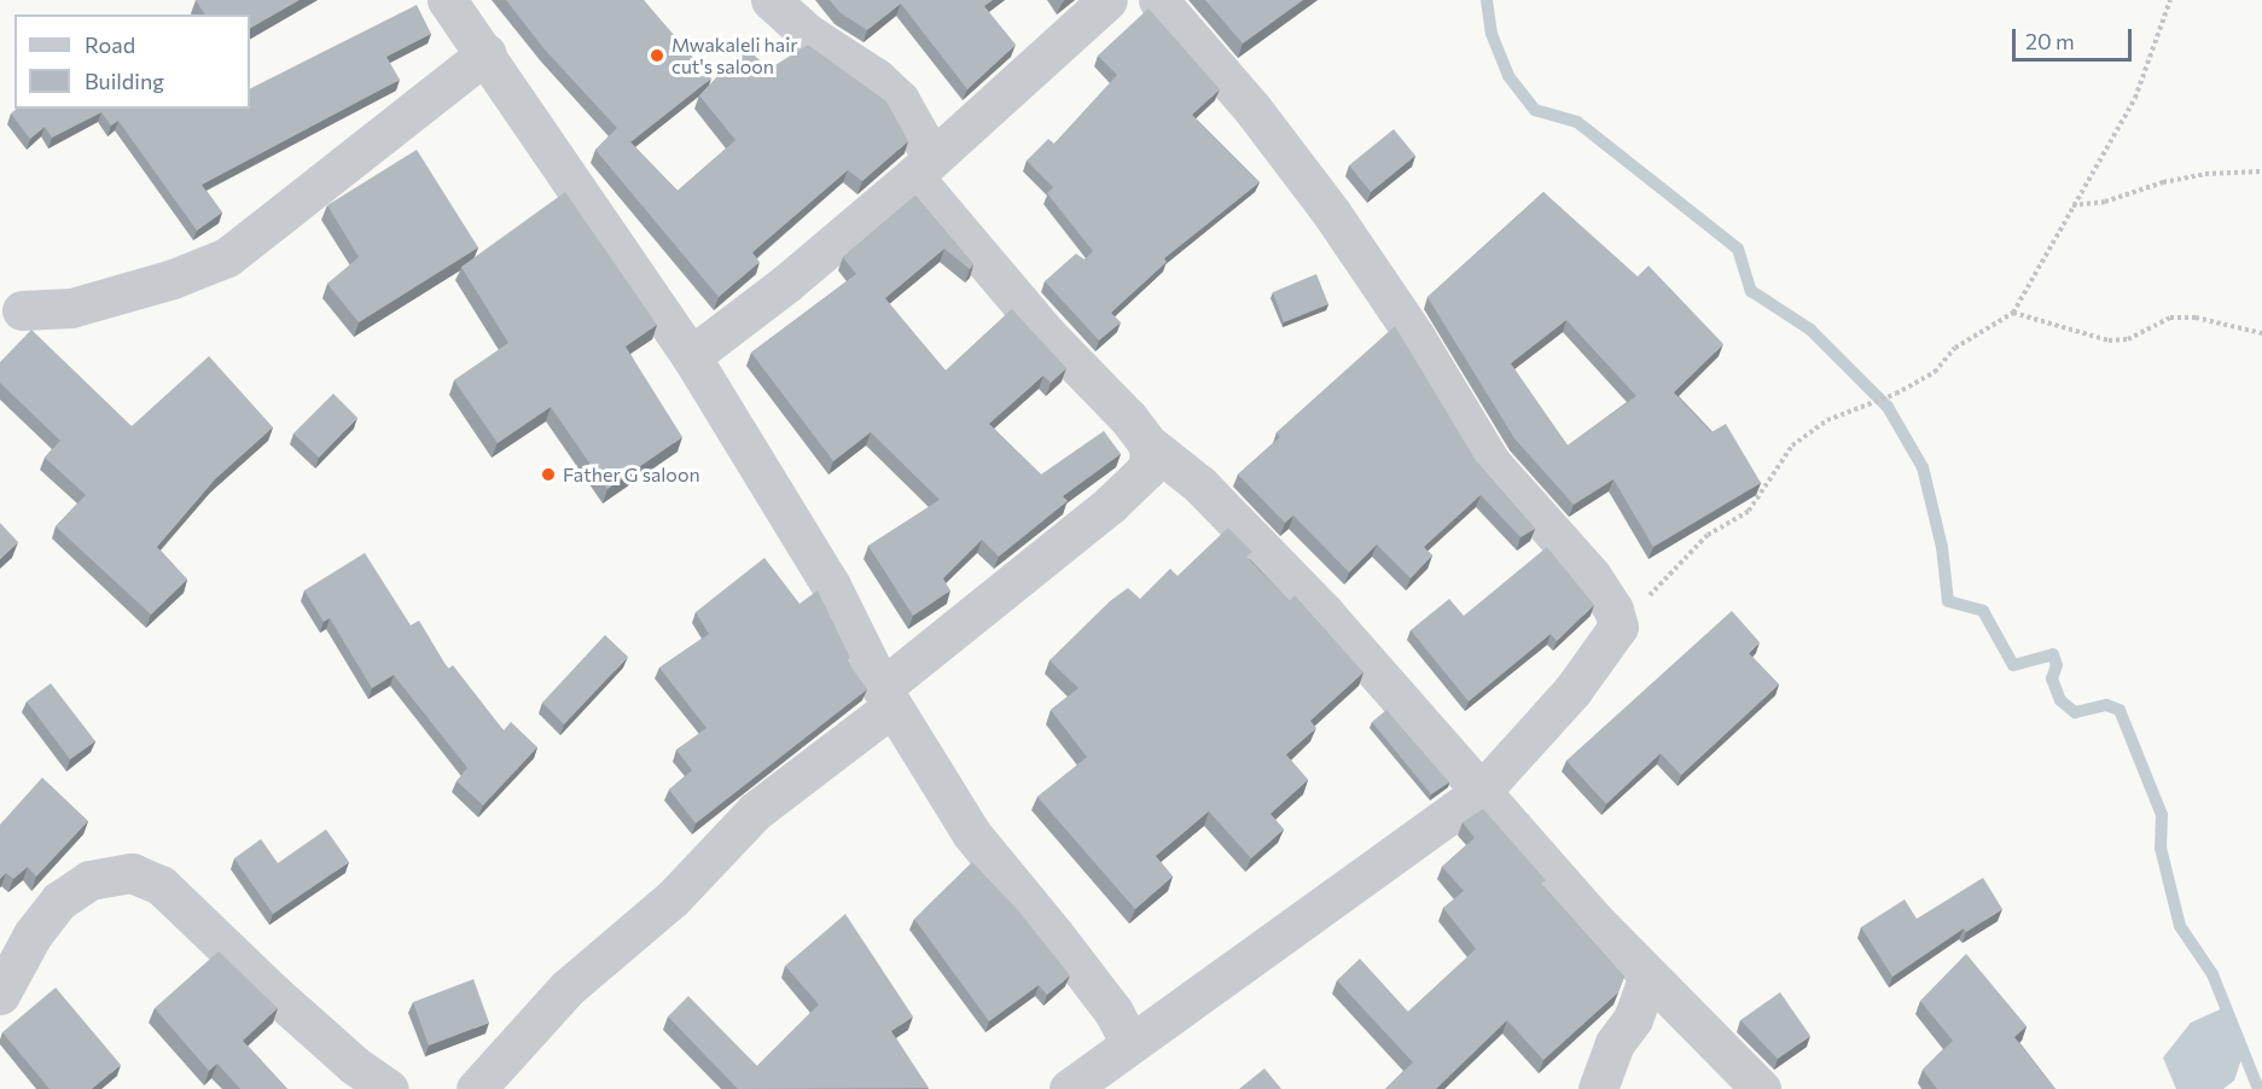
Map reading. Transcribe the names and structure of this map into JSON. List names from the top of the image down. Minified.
{"places":["Mwakaleli hair cut's saloon","Father G saloon"],"legend":["Road","Building"],"scale_bar":"20 m"}
